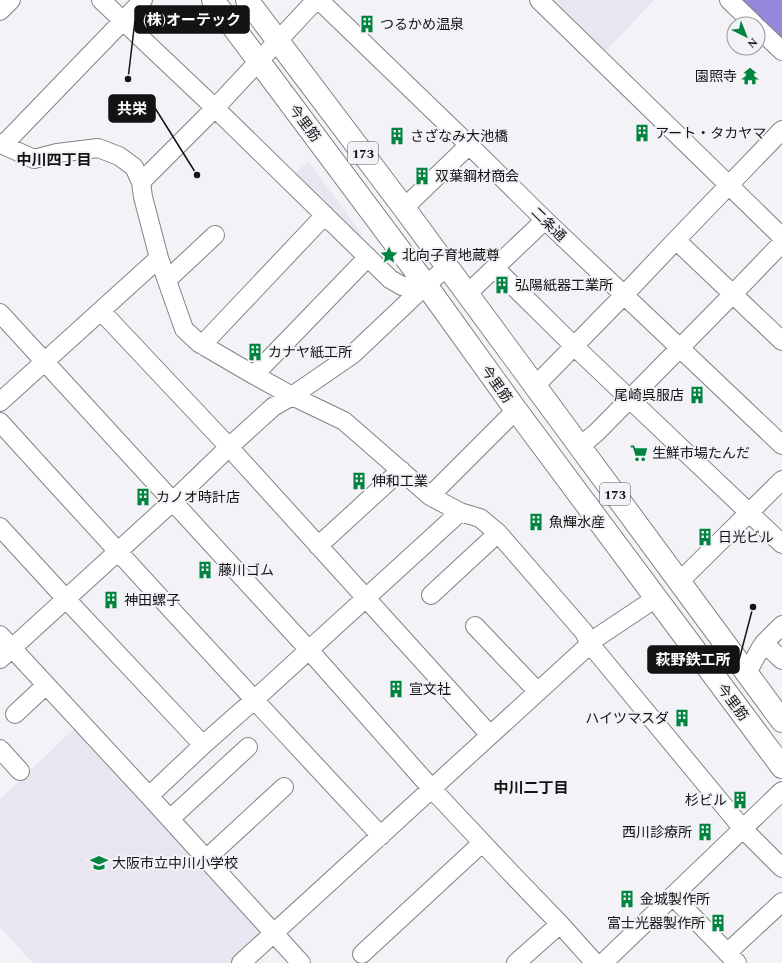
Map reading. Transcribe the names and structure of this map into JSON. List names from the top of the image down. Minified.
{"streets":{"main road":["今里筋","173"],"street":["二条通"]},"districts":["中川四丁目","中川二丁目"],"places":{"building":["つるかめ温泉","アート・タカヤマ","さざなみ大池橋","双葉鋼材商会","弘陽紙器工業所","カナヤ紙工所","尾崎呉服店","伸和工業","カノオ時計店","魚輝水産","日光ビル","藤川ゴム","神田螺子","宣文社","ハイツマスダ","杉ビル","西川診療所","金城製作所","富士光器製作所"],"temple":["園照寺"],"other":["(株)オーテック","共栄","萩野鉄工所"],"place":["北向子育地蔵尊"],"supermarket":["生鮮市場たんだ"],"school or university":["大阪市立中川小学校"]},"north":"bottom right"}
